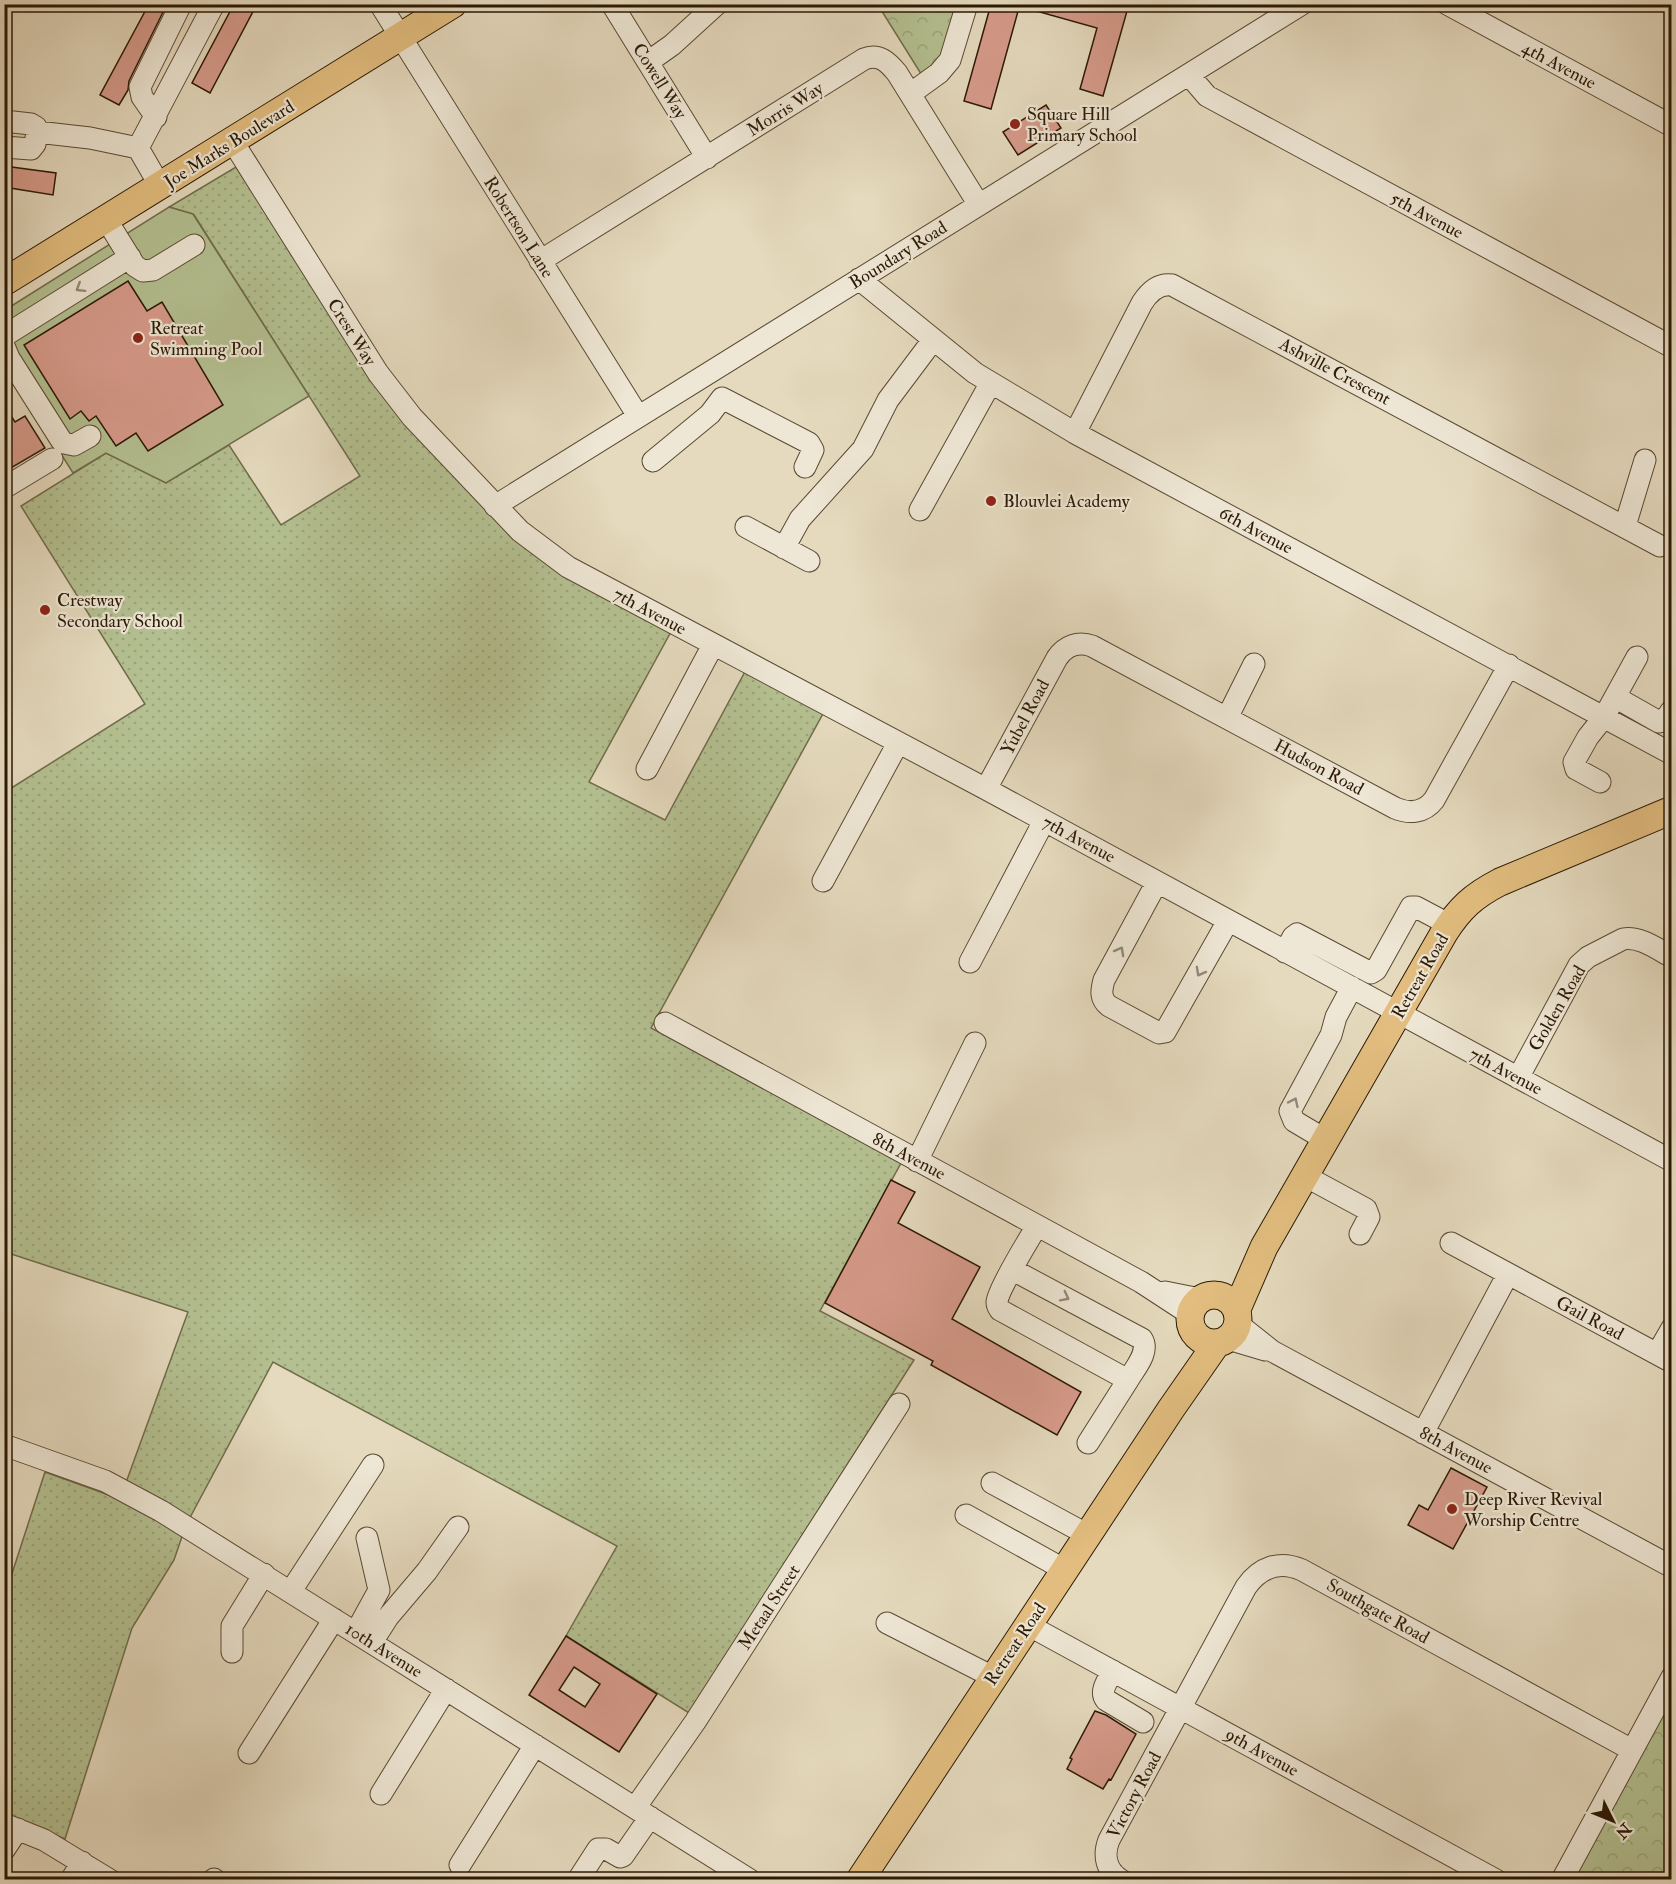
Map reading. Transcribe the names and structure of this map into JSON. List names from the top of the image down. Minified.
{"streets":{"main road":["Joe Marks Boulevard","Retreat Road"],"street":["4th Avenue","Cowell Way","Morris Way","5th Avenue","Robertson Lane","Boundary Road","Crest Way","Ashville Crescent","6th Avenue","7th Avenue","Yubel Road","Hudson Road","Golden Road","8th Avenue","Gail Road","Metaal Street","Southgate Road","10th Avenue","9th Avenue","Victory Road"]},"crossings":[["Cowell Way","Morris Way"],["Morris Way","Robertson Lane"],["Morris Way","Boundary Road"],["Joe Marks Boulevard","Robertson Lane"],["Joe Marks Boulevard","Crest Way"],["5th Avenue","Boundary Road"],["Robertson Lane","Boundary Road"],["Boundary Road","Crest Way"],["Boundary Road","6th Avenue"],["Boundary Road","7th Avenue"],["Crest Way","7th Avenue"],["Ashville Crescent","6th Avenue"],["6th Avenue","Hudson Road"],["7th Avenue","Yubel Road"],["7th Avenue","Retreat Road"],["7th Avenue","Golden Road"],["Yubel Road","Hudson Road"],["Retreat Road","8th Avenue"],["Retreat Road","9th Avenue"],["Metaal Street","10th Avenue"],["Southgate Road","9th Avenue"],["Southgate Road","Victory Road"],["9th Avenue","Victory Road"]],"places":["Square Hill Primary School","Retreat Swimming Pool","Blouvlei Academy","Crestway Secondary School","Deep River Revival Worship Centre"],"north":"bottom right"}
